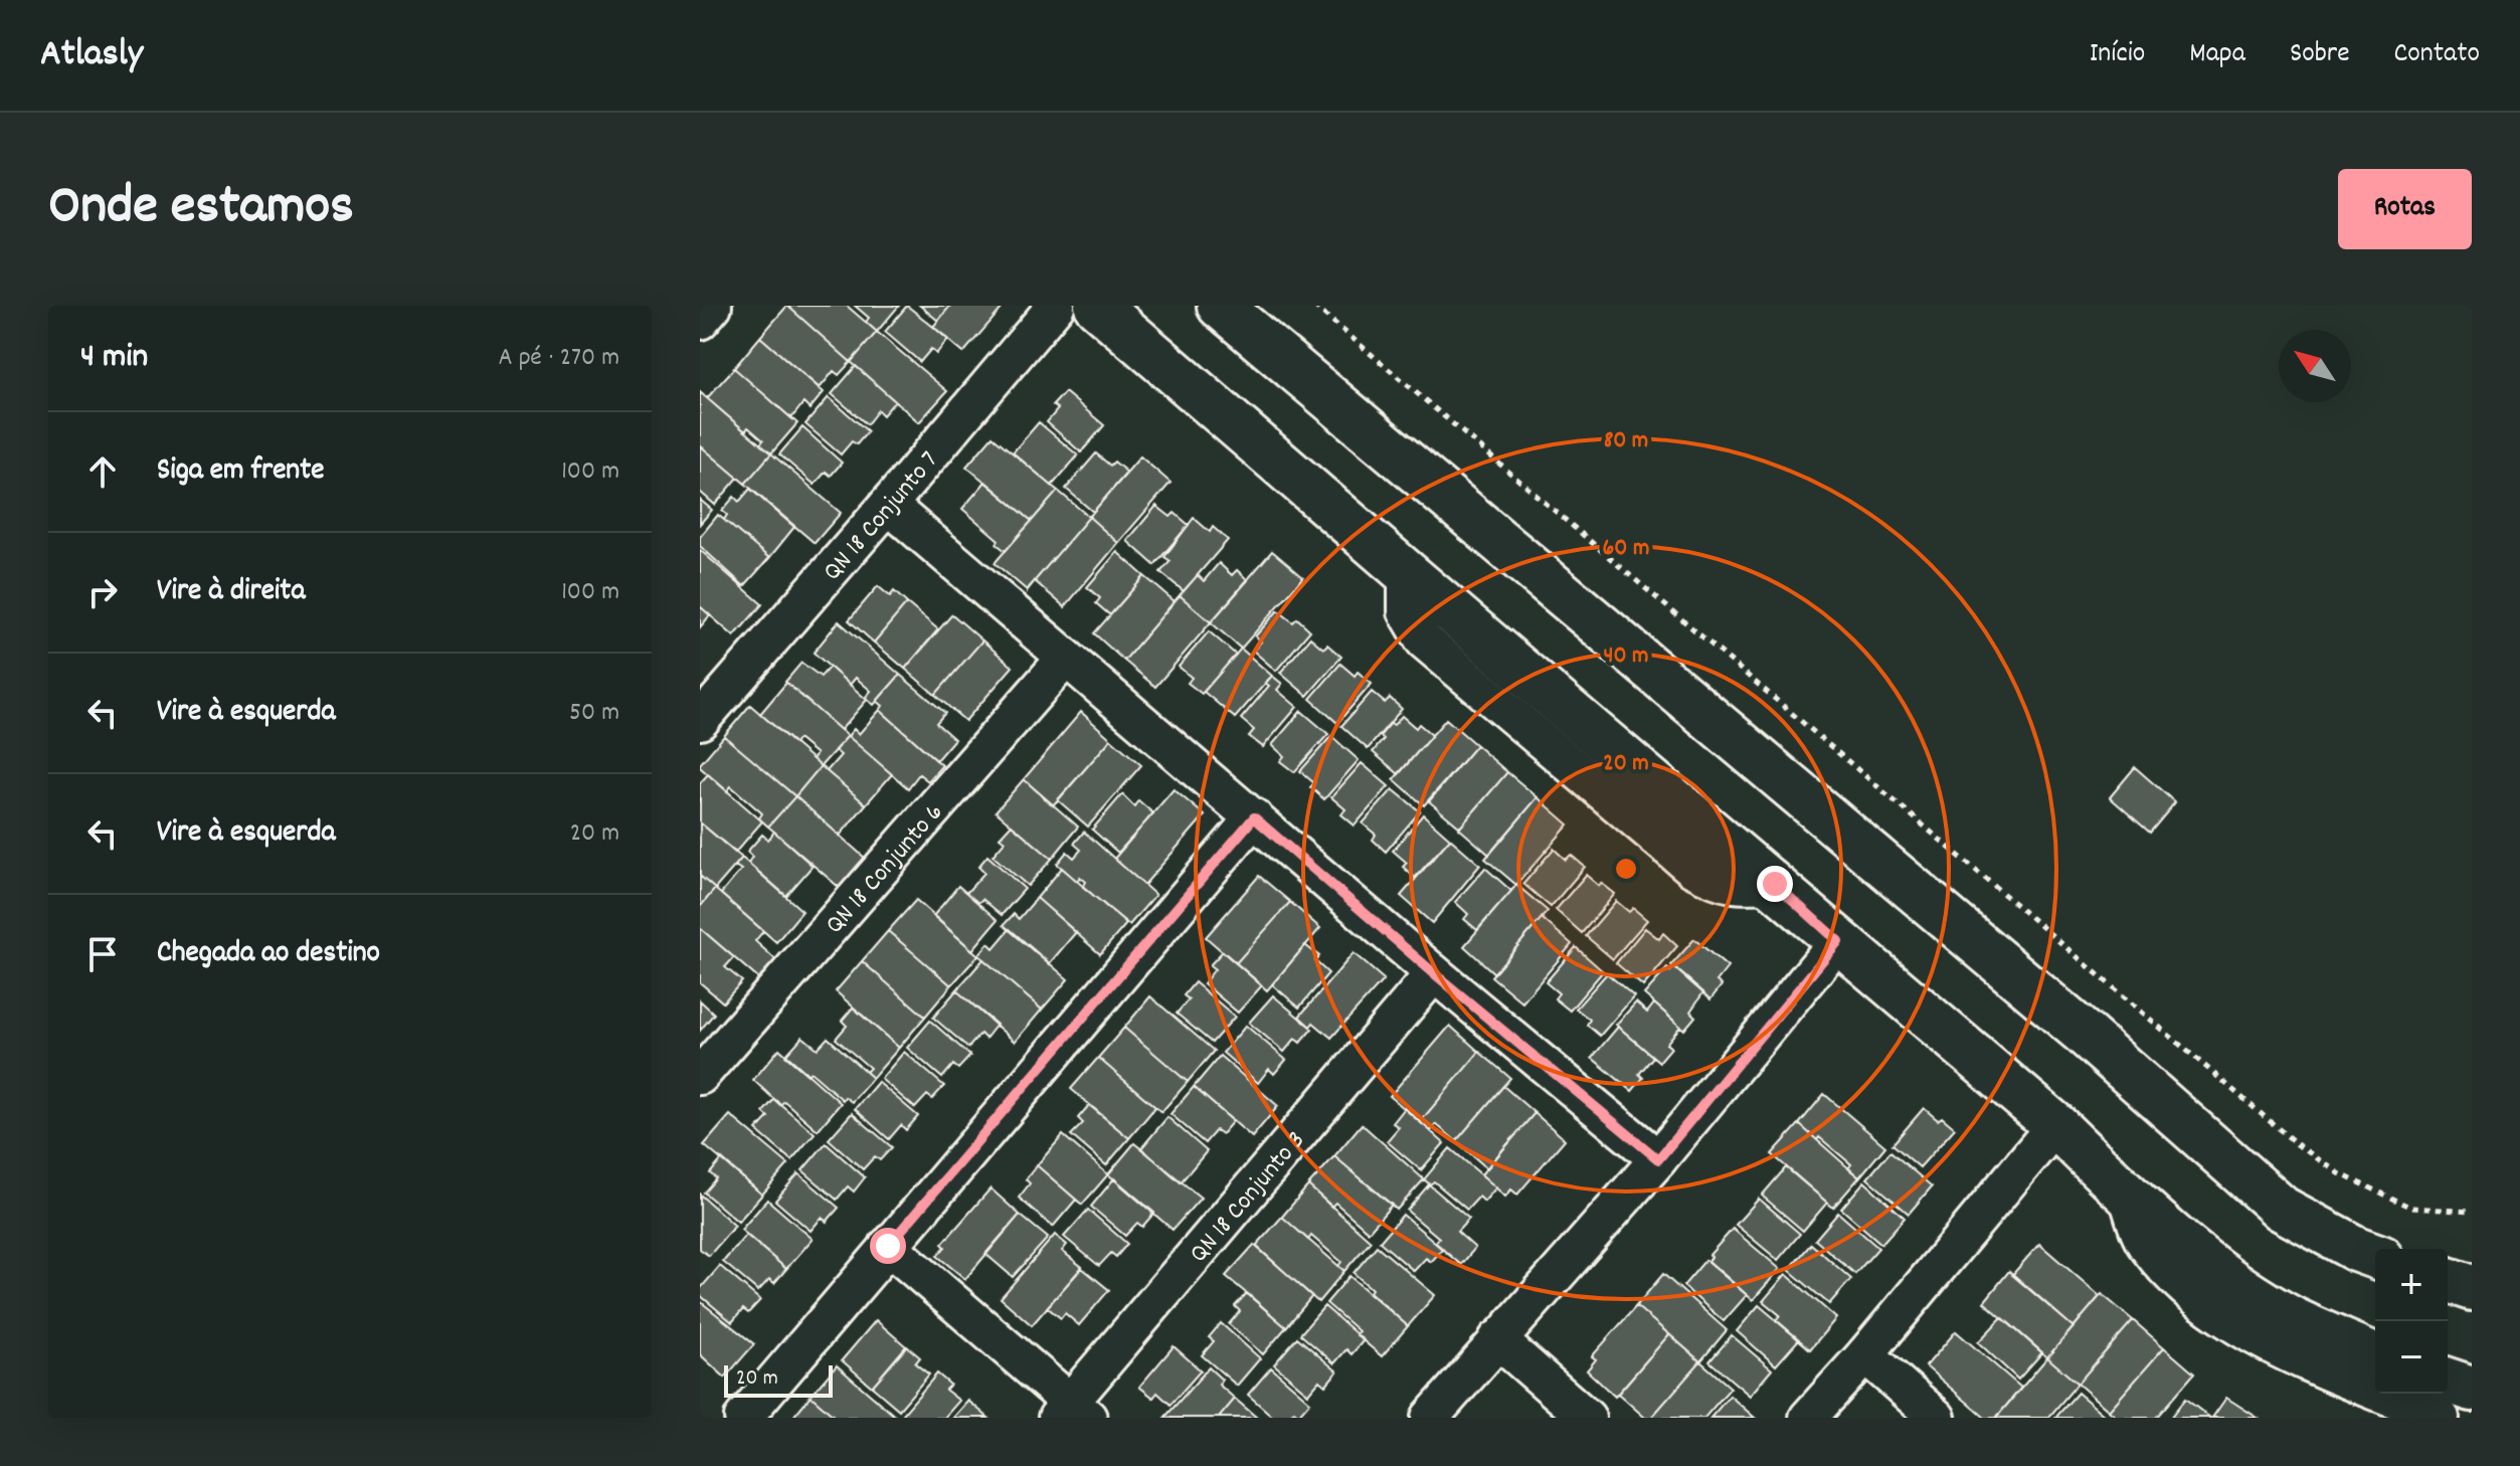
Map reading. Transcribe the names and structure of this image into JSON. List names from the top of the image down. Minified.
{"streets":{"street":["QN 18 Conjunto 7","QN 18 Conjunto 6","QN 18 Conjunto 3"]},"scale_bar":"20 m","north":"top left","page":{"header":"Atlasly","nav":["Início","Mapa","Sobre","Contato"],"title":"Onde estamos","buttons":"Rotas","heading":["4 min","A pé · 270 m"],"list":[["Siga em frente","100 m"],["Vire à direita","100 m"],["Vire à esquerda","50 m"],["Vire à esquerda","20 m"],"Chegada ao destino"],"map_buttons":["+","−"],"scale":"20 m"},"rings":["80 m","60 m","40 m","20 m"]}
